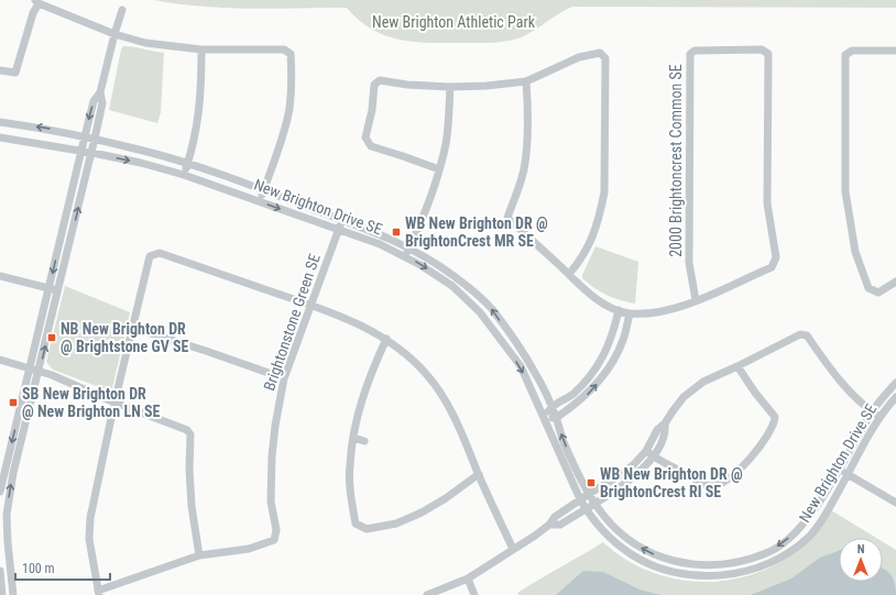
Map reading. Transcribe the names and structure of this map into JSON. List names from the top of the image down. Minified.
{"streets":{"street":["2000 Brightoncrest Common SE","New Brighton Drive SE","Brightonstone Green SE"]},"crossings":[["New Brighton Drive SE","Brightonstone Green SE"]],"parks":["New Brighton Athletic Park"],"places":{"transit":["WB New Brighton DR @ BrightonCrest MR SE","NB New Brighton DR @ Brightstone GV SE","SB New Brighton DR @ New Brighton LN SE","WB New Brighton DR @ BrightonCrest RI SE"]},"scale_bar":"100 m","north":"top"}
